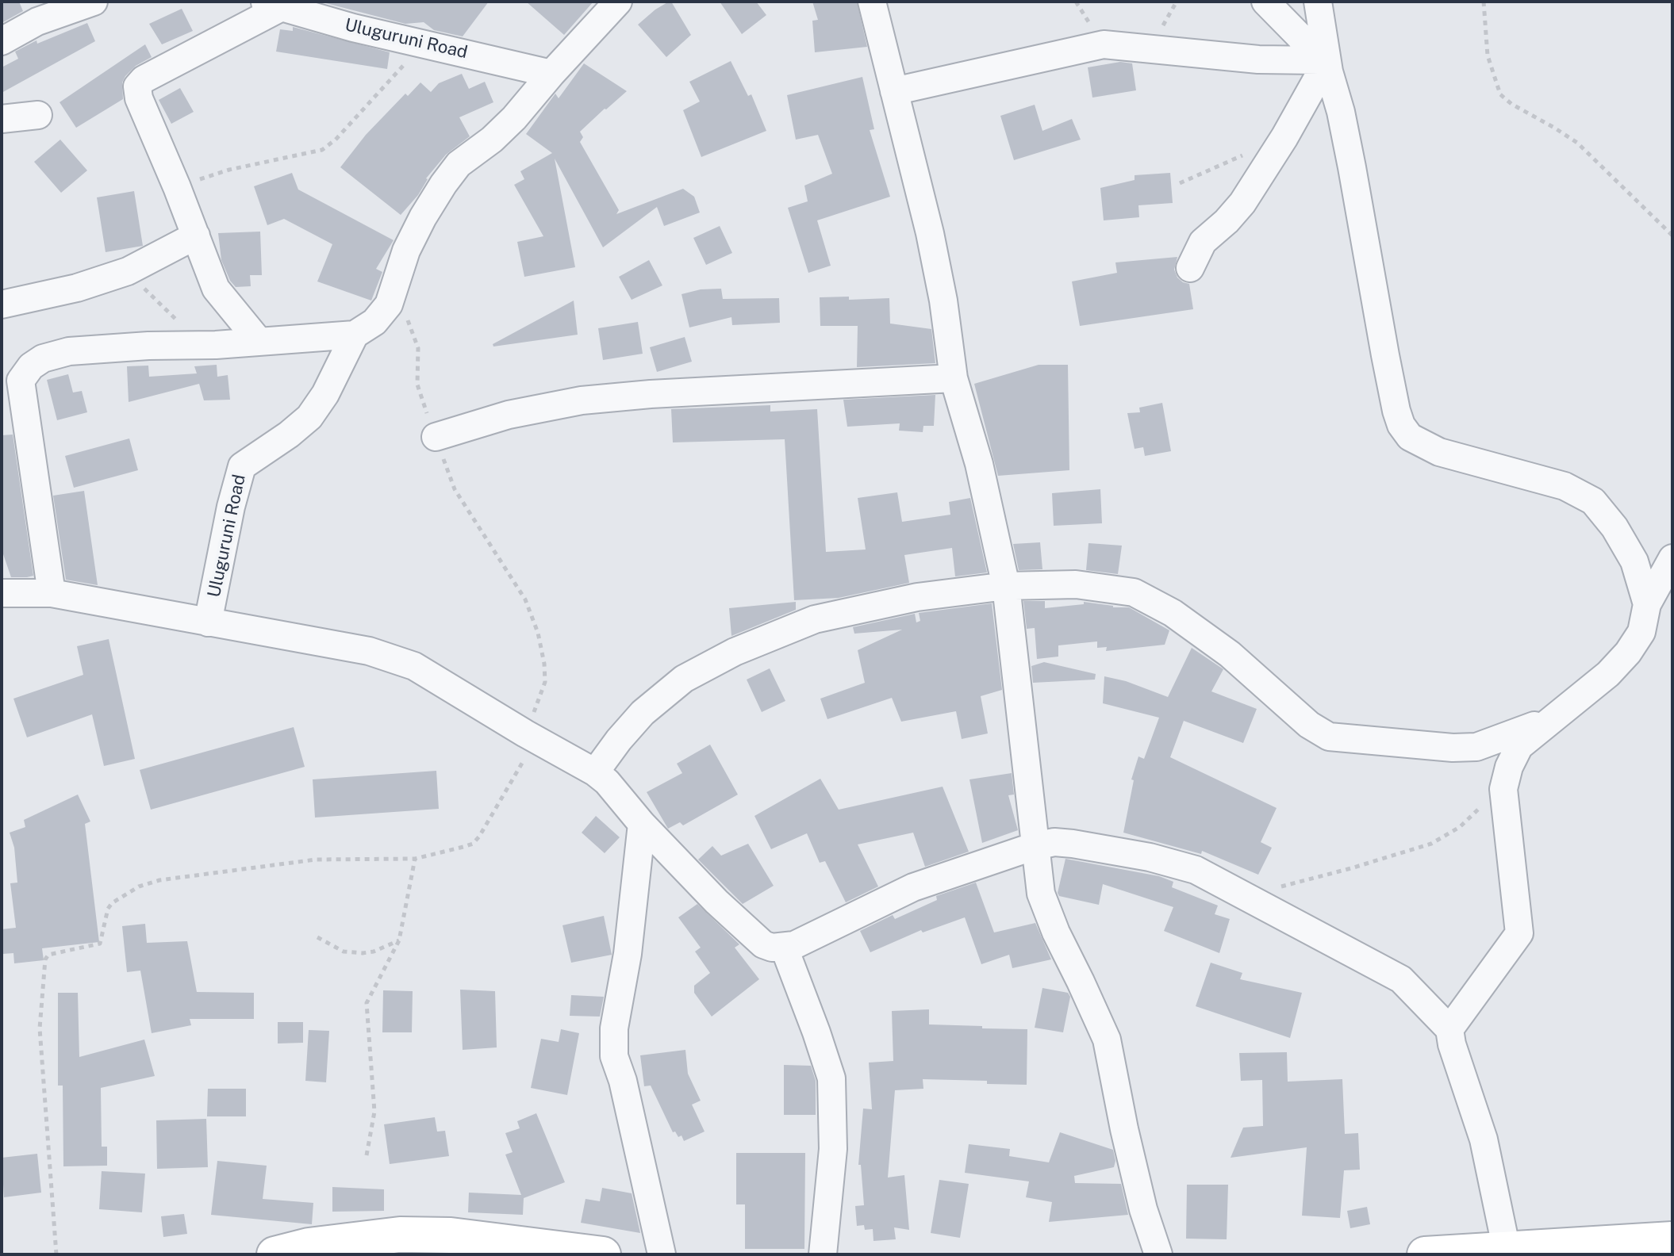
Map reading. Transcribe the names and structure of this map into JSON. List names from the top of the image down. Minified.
{"streets":{"street":["Uluguruni Road"]}}
